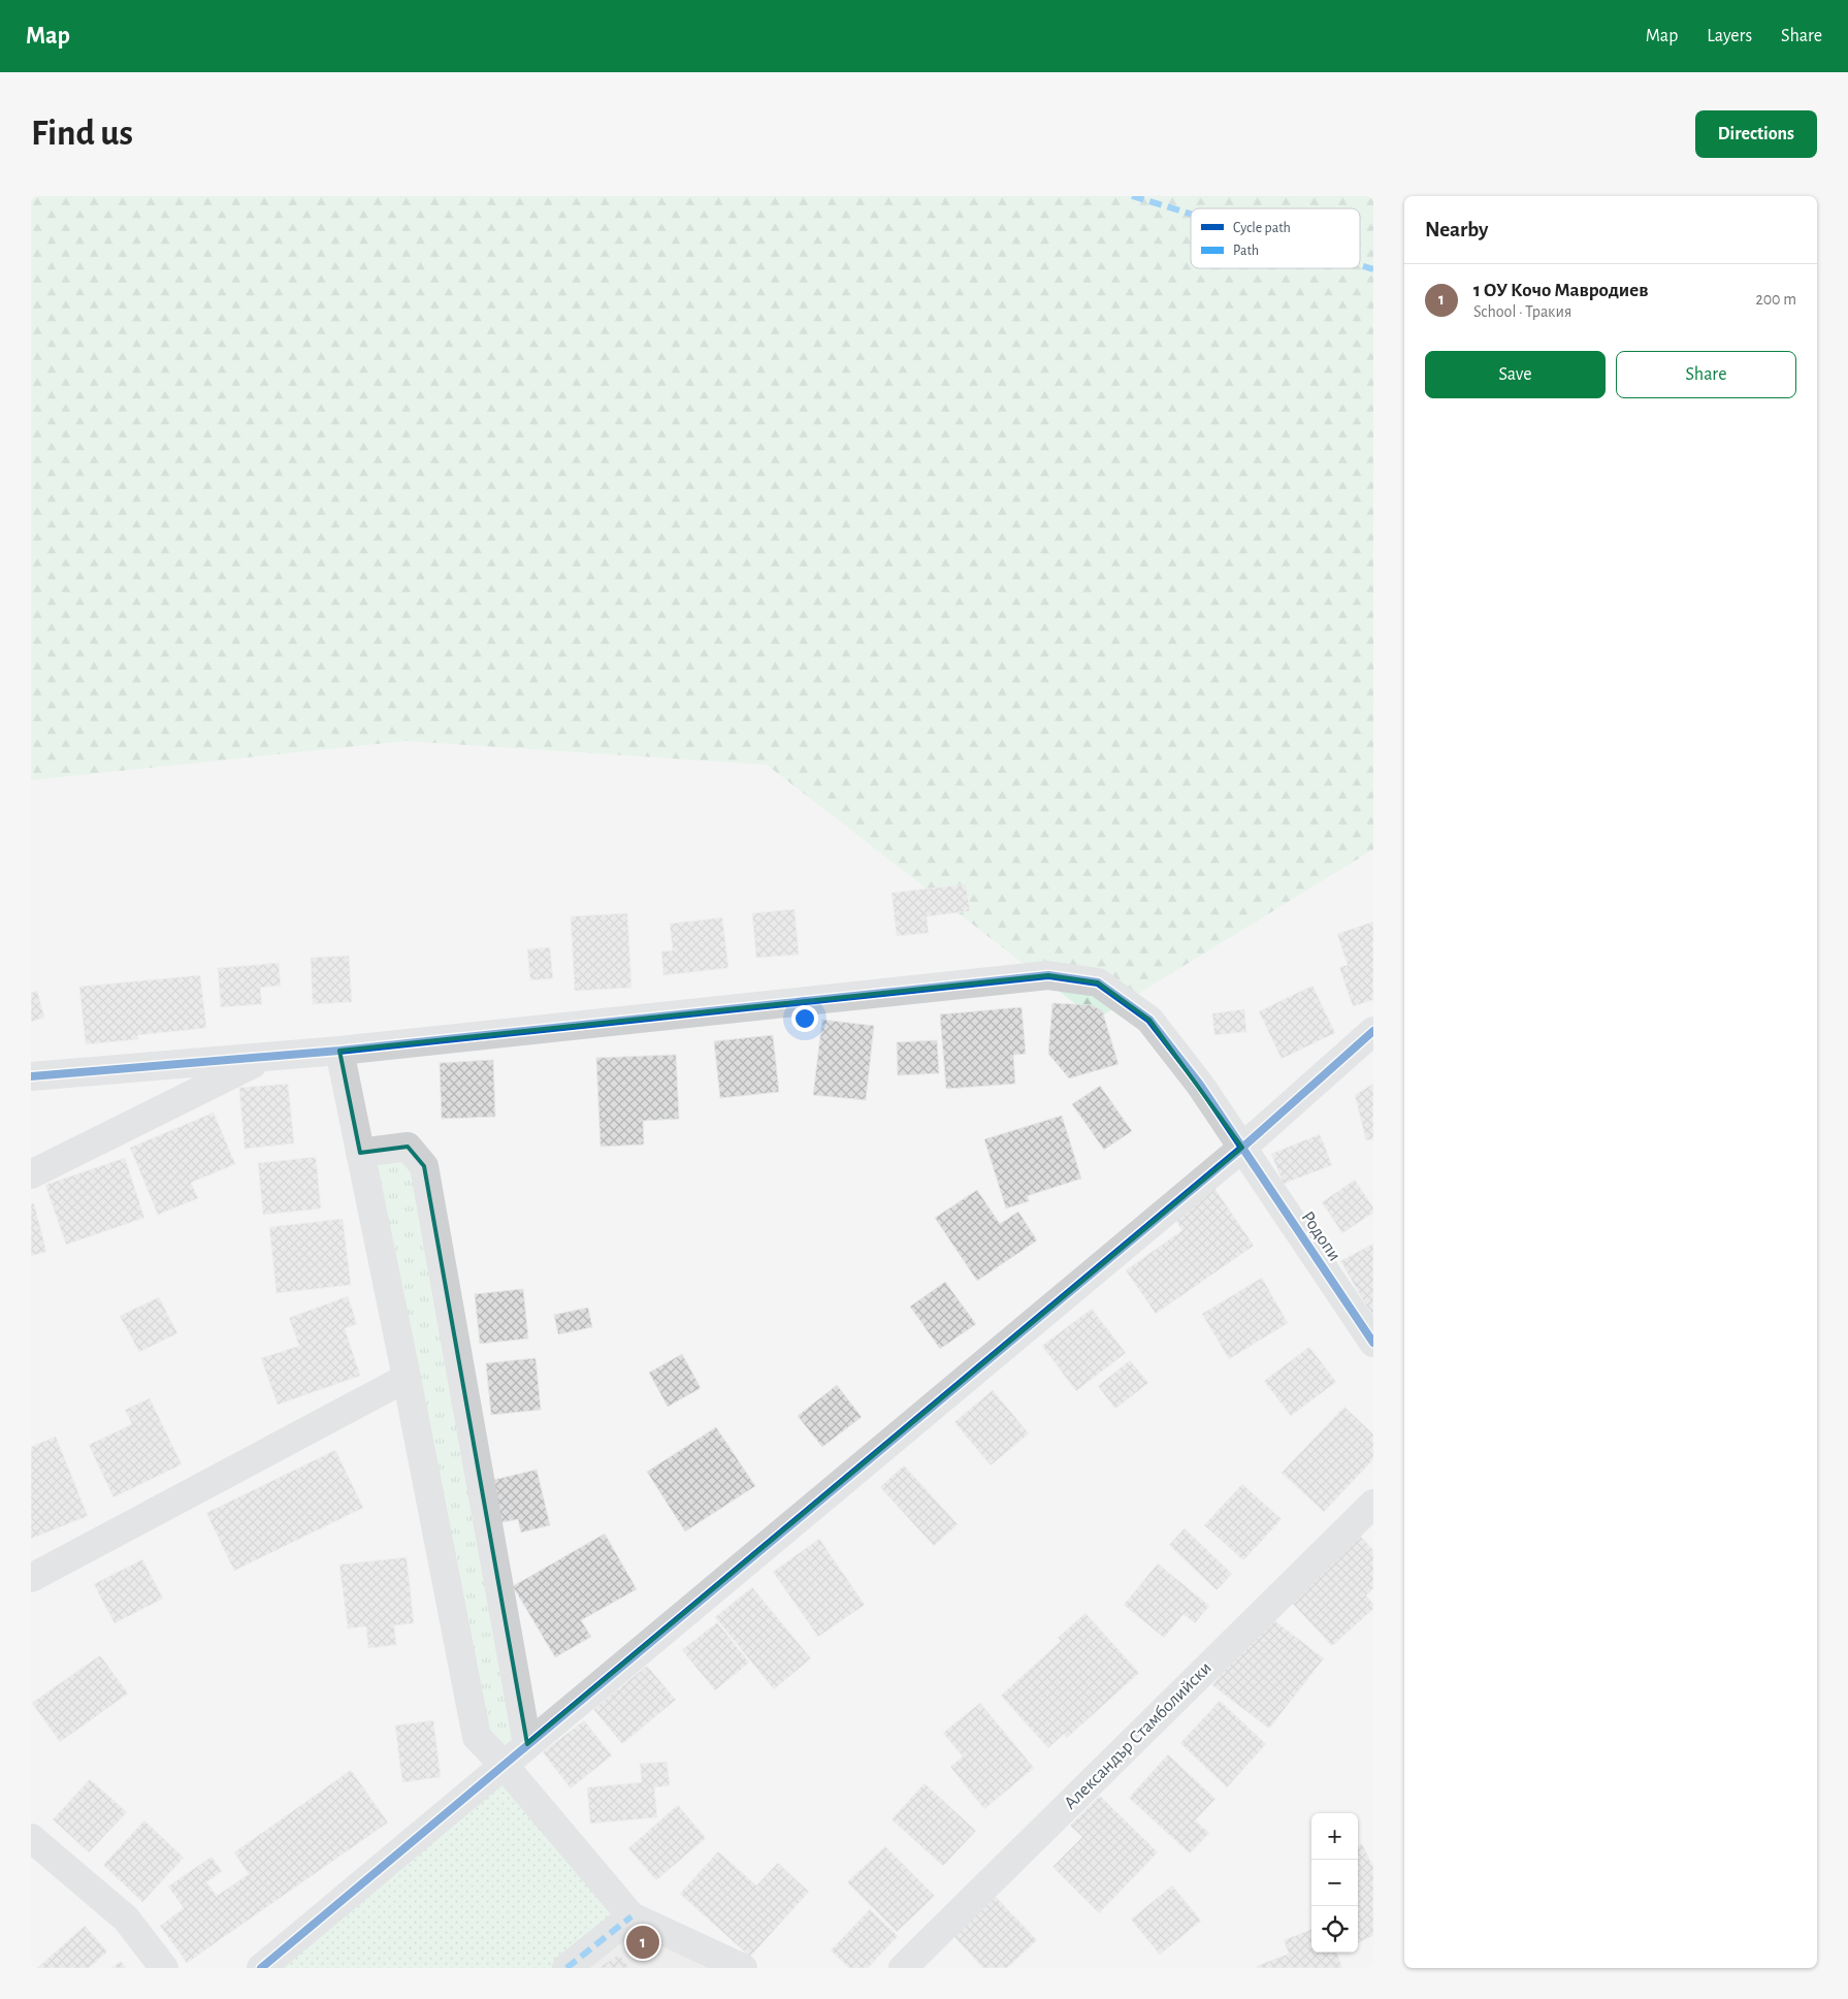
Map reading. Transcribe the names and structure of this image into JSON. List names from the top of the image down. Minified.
{"streets":{"street":["Родопи","Александър Стамболийски"]},"legend":["Cycle path","Path"],"page":{"header":"Map","nav":["Map","Layers","Share"],"buttons":["Directions",["Save","Share"]],"title":"Find us","heading":"Nearby","list":[{"mark":"1","name":"1 ОУ Кочо Мавродиев","note":"School · Тракия","value":"200 m"}],"map_buttons":["+","−"],"pins":"1"}}
